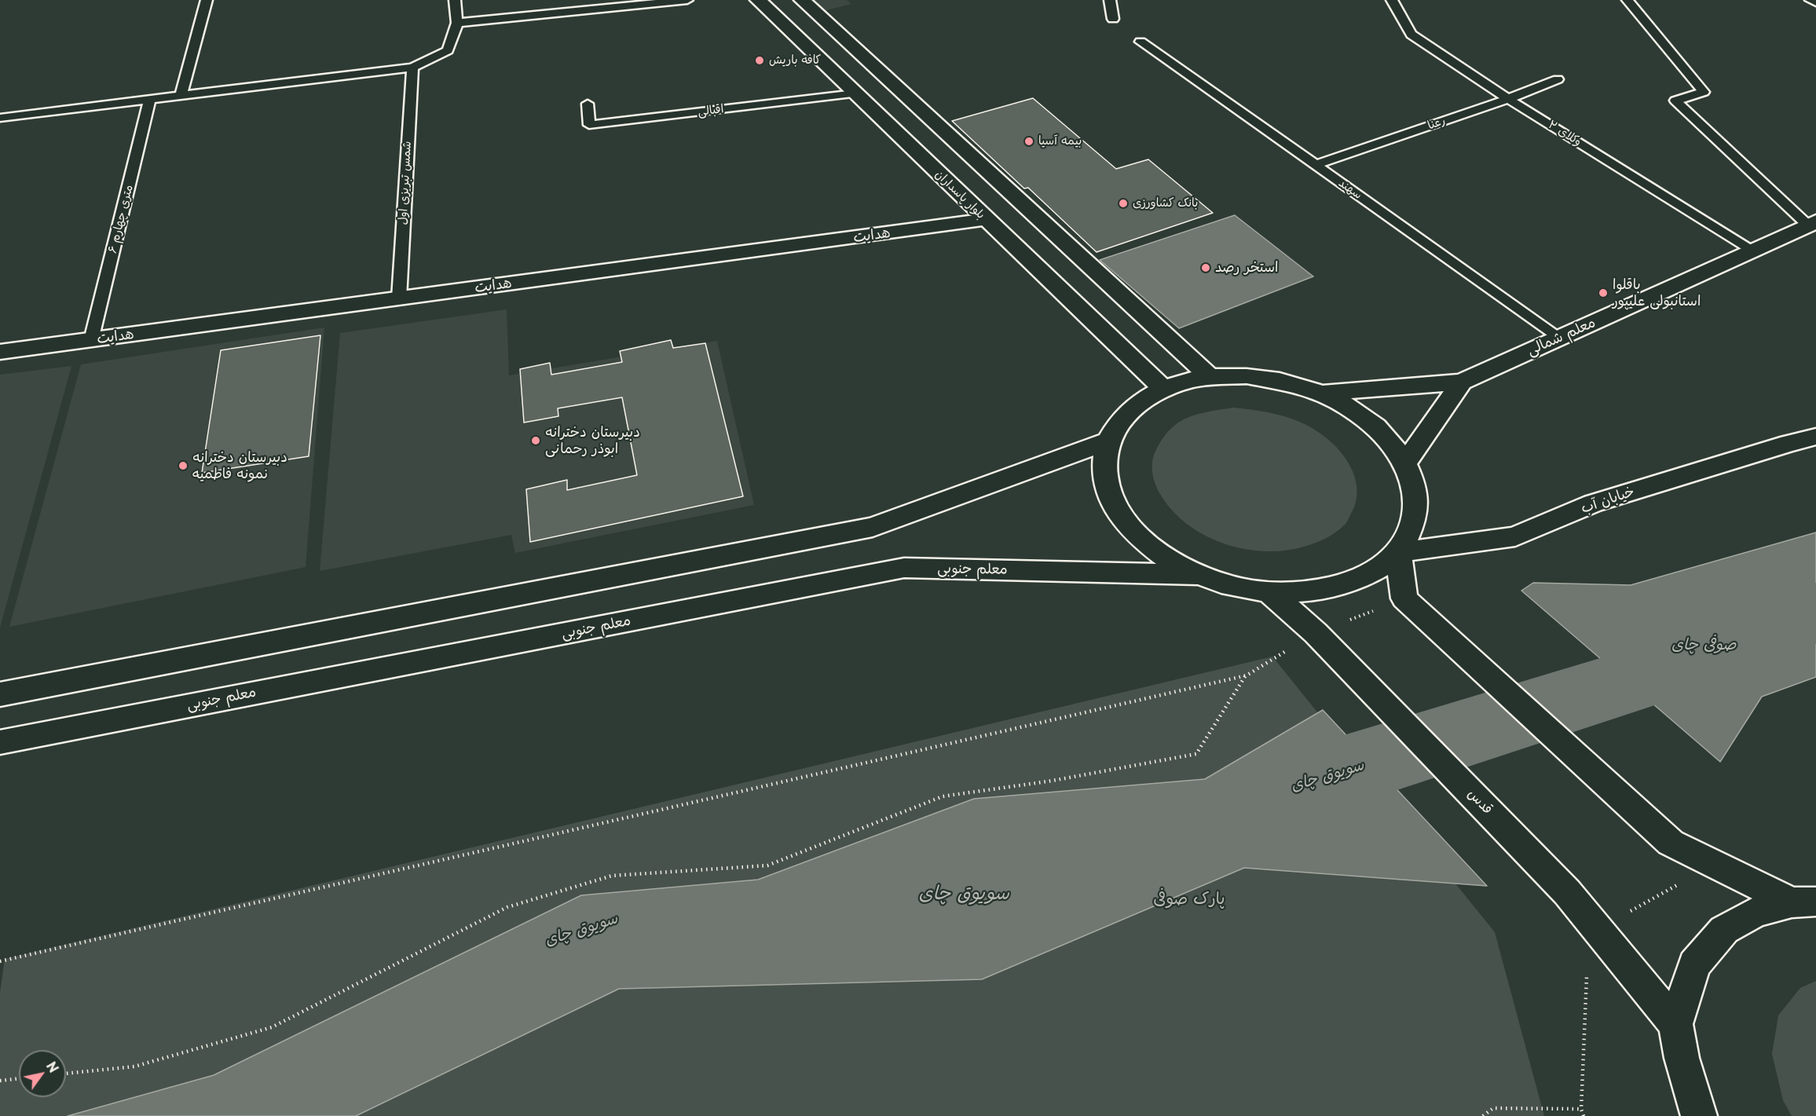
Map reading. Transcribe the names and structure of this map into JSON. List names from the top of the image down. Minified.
{"streets":{"street":["بلوار پاسداران","هدایت","معلم شمالی","خیابان آب","معلم جنوبی","قدس"],"lane":["اقبالی","رعنا","وکلای ۲","شمس تبریزی اول","سهند","۶ متری چهارم"]},"crossings":[["اقبالی","بلوار پاسداران"],["رعنا","وکلای ۲"],["رعنا","سهند"],["وکلای ۲","معلم شمالی"],["شمس تبریزی اول","هدایت"],["سهند","معلم شمالی"],["بلوار پاسداران","هدایت"],["۶ متری چهارم","هدایت"]],"water":["صوفی چای","سویوق چای"],"parks":["پارک صوفی"],"places":["کافه باریش","بیمه آسیا","بانک کشاورزی","استخر رصد","باقلوا استانبولی علیپور","دبیرستان دخترانه ابوذر رحمانی","دبیرستان دخترانه نمونه فاطمیه"],"north":"top right"}
